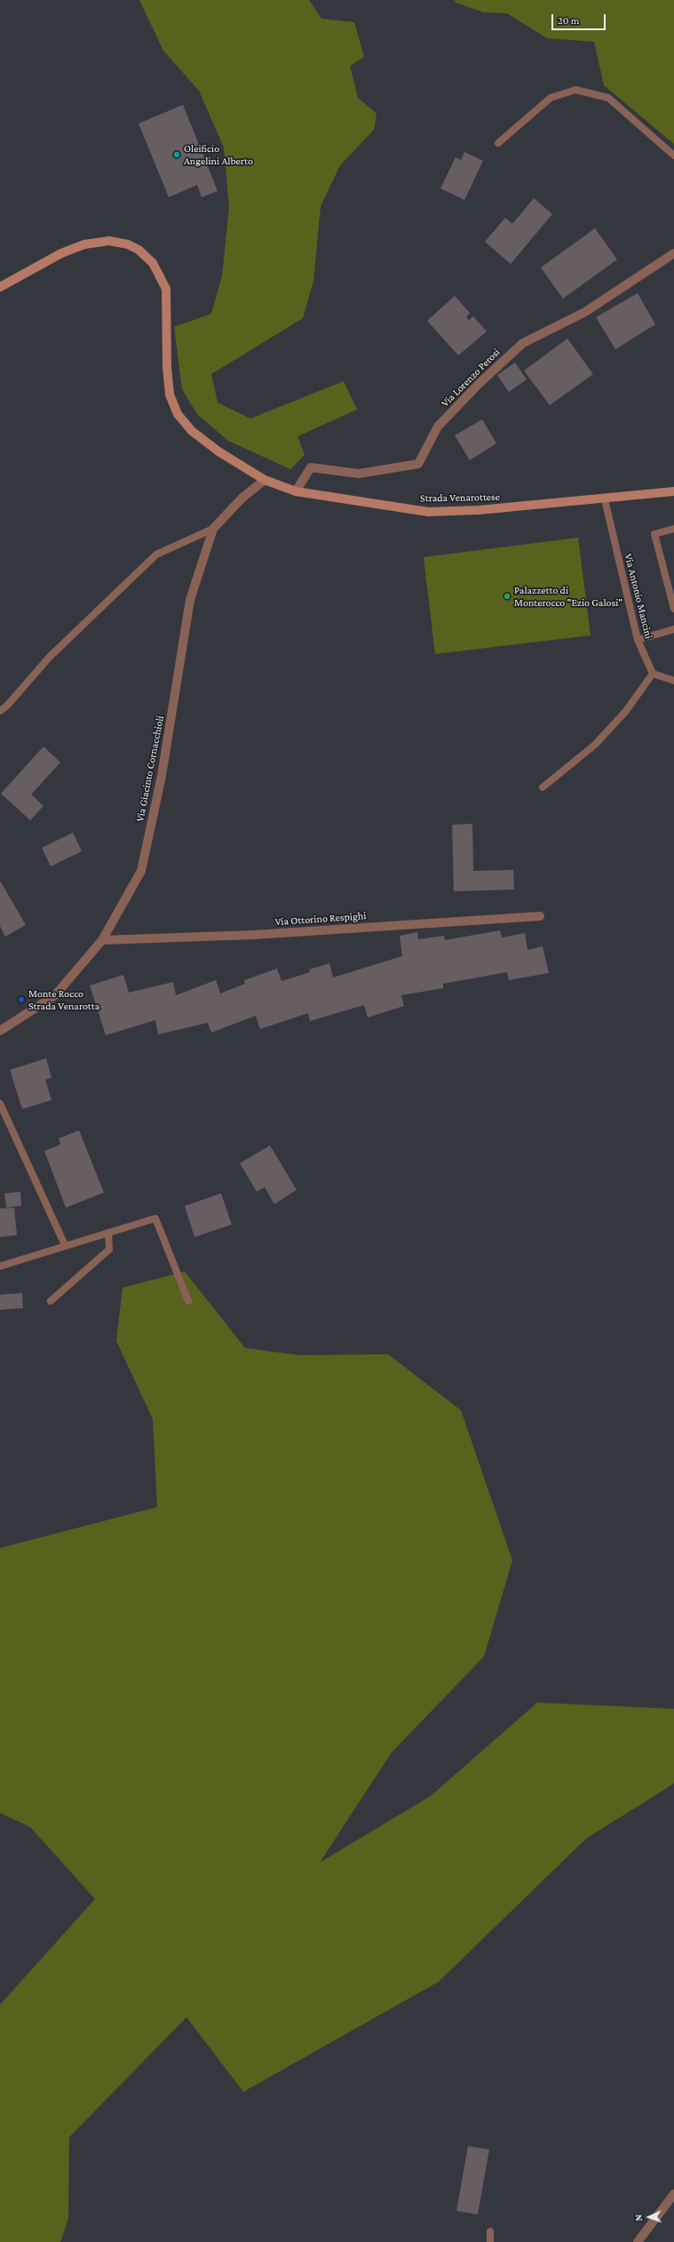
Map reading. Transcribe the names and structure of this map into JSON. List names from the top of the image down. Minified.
{"streets":{"main road":["Strada Venarottese"],"street":["Via Lorenzo Perosi","Via Giacinto Cornacchioli","Via Ottorino Respighi"],"lane":["Via Antonio Mancini"]},"crossings":[["Via Lorenzo Perosi","Strada Venarottese"],["Strada Venarottese","Via Antonio Mancini"],["Strada Venarottese","Via Giacinto Cornacchioli"],["Via Giacinto Cornacchioli","Via Ottorino Respighi"]],"places":["Oleificio Angelini Alberto","Palazzetto di Monterocco \"Ezio Galosi\"","Monte Rocco Strada Venarotta"],"scale_bar":"20 m","north":"left"}
